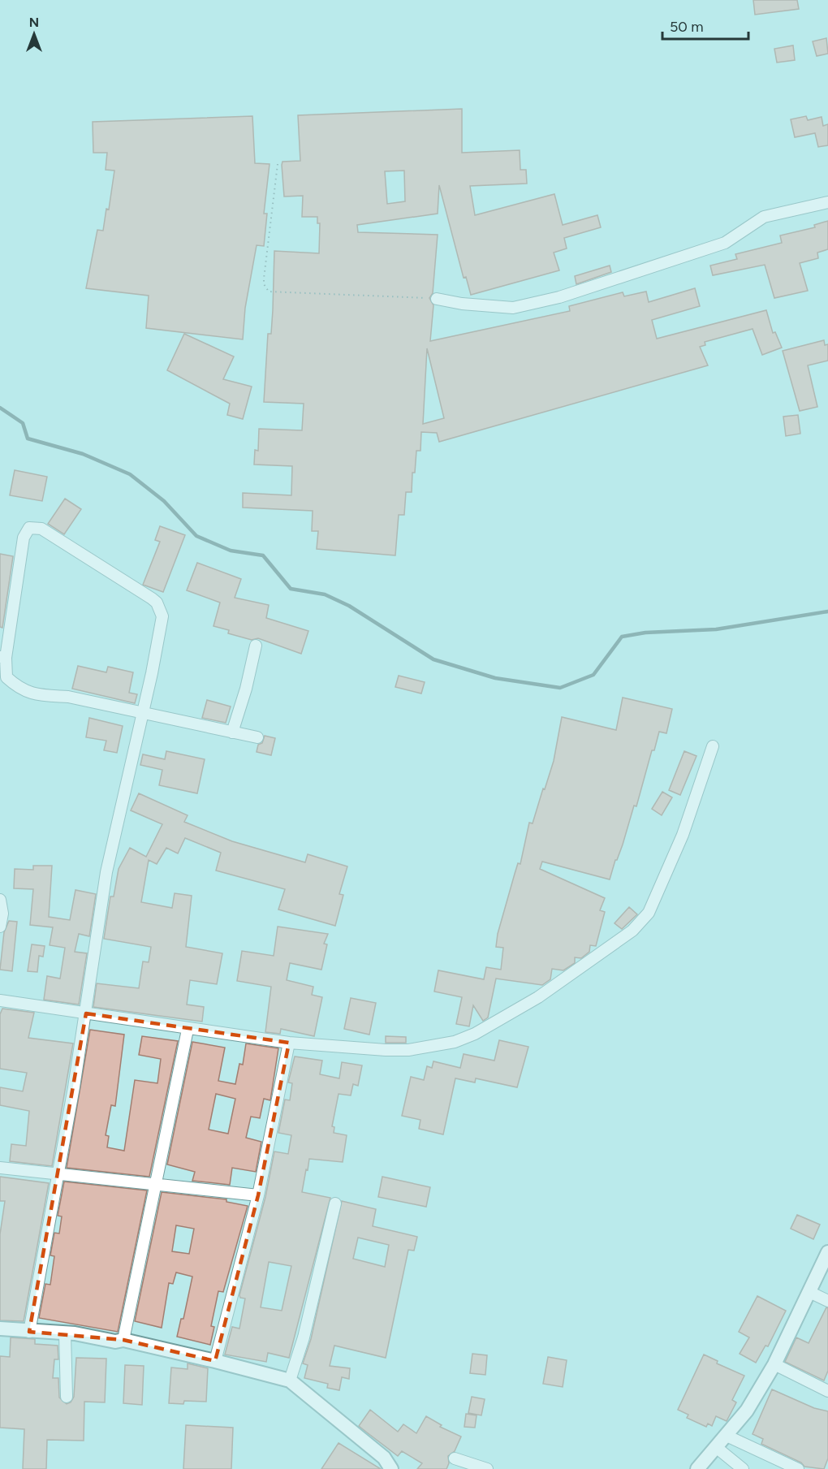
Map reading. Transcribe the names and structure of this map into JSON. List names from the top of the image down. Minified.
{"scale_bar":"50 m","north":"top"}
